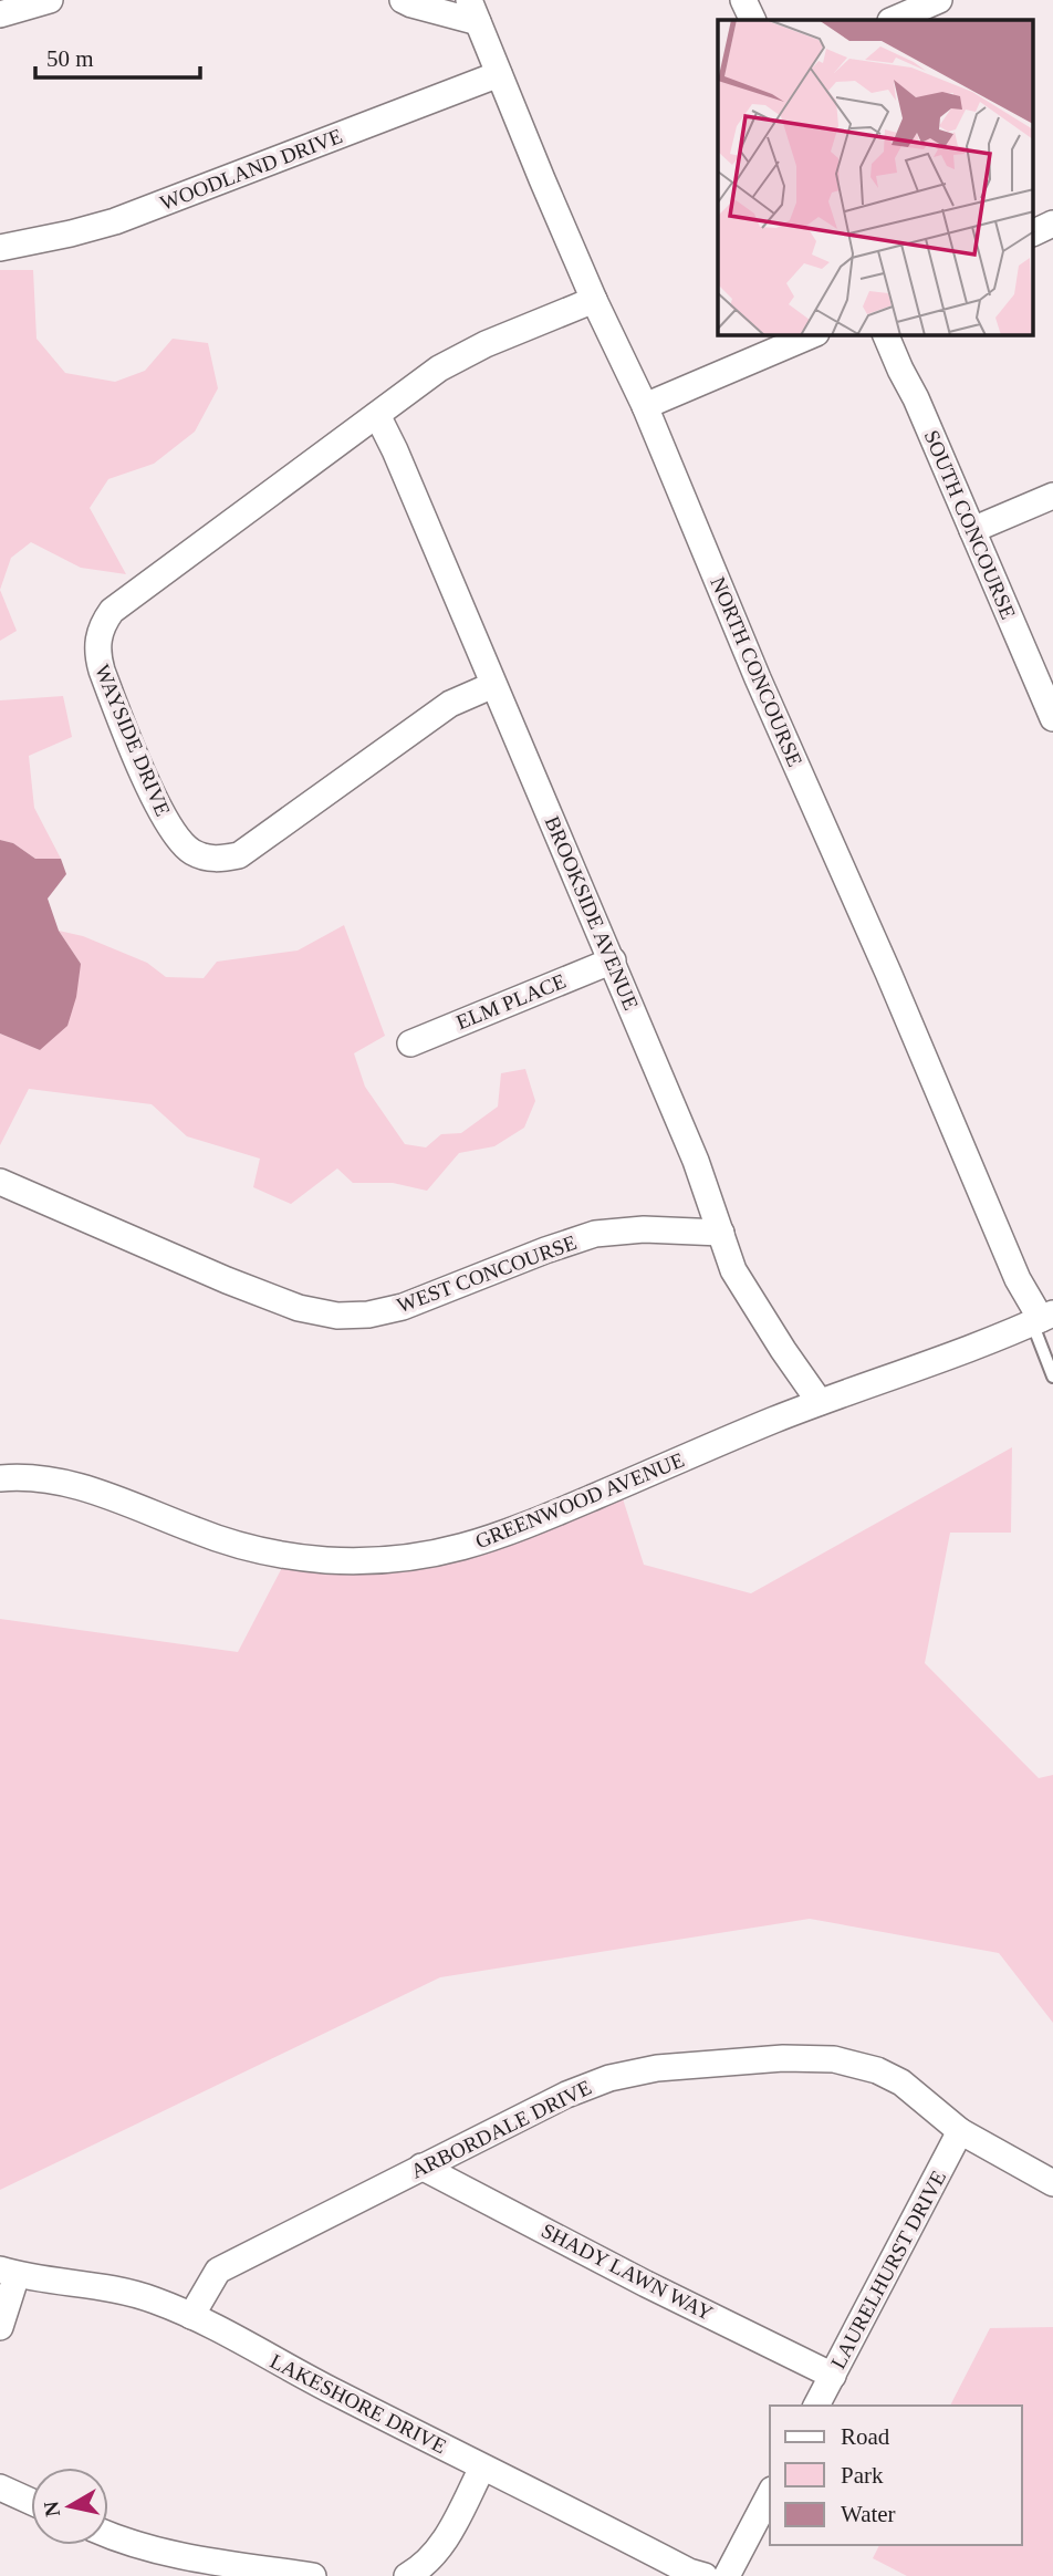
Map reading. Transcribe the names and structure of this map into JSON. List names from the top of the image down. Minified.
{"streets":{"street":["WOODLAND DRIVE","SOUTH CONCOURSE","NORTH CONCOURSE","WAYSIDE DRIVE","BROOKSIDE AVENUE","ELM PLACE","WEST CONCOURSE","GREENWOOD AVENUE","ARBORDALE DRIVE","LAURELHURST DRIVE","SHADY LAWN WAY","LAKESHORE DRIVE"]},"crossings":[["WOODLAND DRIVE","NORTH CONCOURSE"],["NORTH CONCOURSE","WAYSIDE DRIVE"],["NORTH CONCOURSE","GREENWOOD AVENUE"],["WAYSIDE DRIVE","BROOKSIDE AVENUE"],["BROOKSIDE AVENUE","ELM PLACE"],["BROOKSIDE AVENUE","WEST CONCOURSE"],["BROOKSIDE AVENUE","GREENWOOD AVENUE"],["ARBORDALE DRIVE","LAURELHURST DRIVE"],["ARBORDALE DRIVE","SHADY LAWN WAY"],["ARBORDALE DRIVE","LAKESHORE DRIVE"],["LAURELHURST DRIVE","SHADY LAWN WAY"]],"legend":["Road","Park","Water"],"scale_bar":"50 m","north":"left"}
